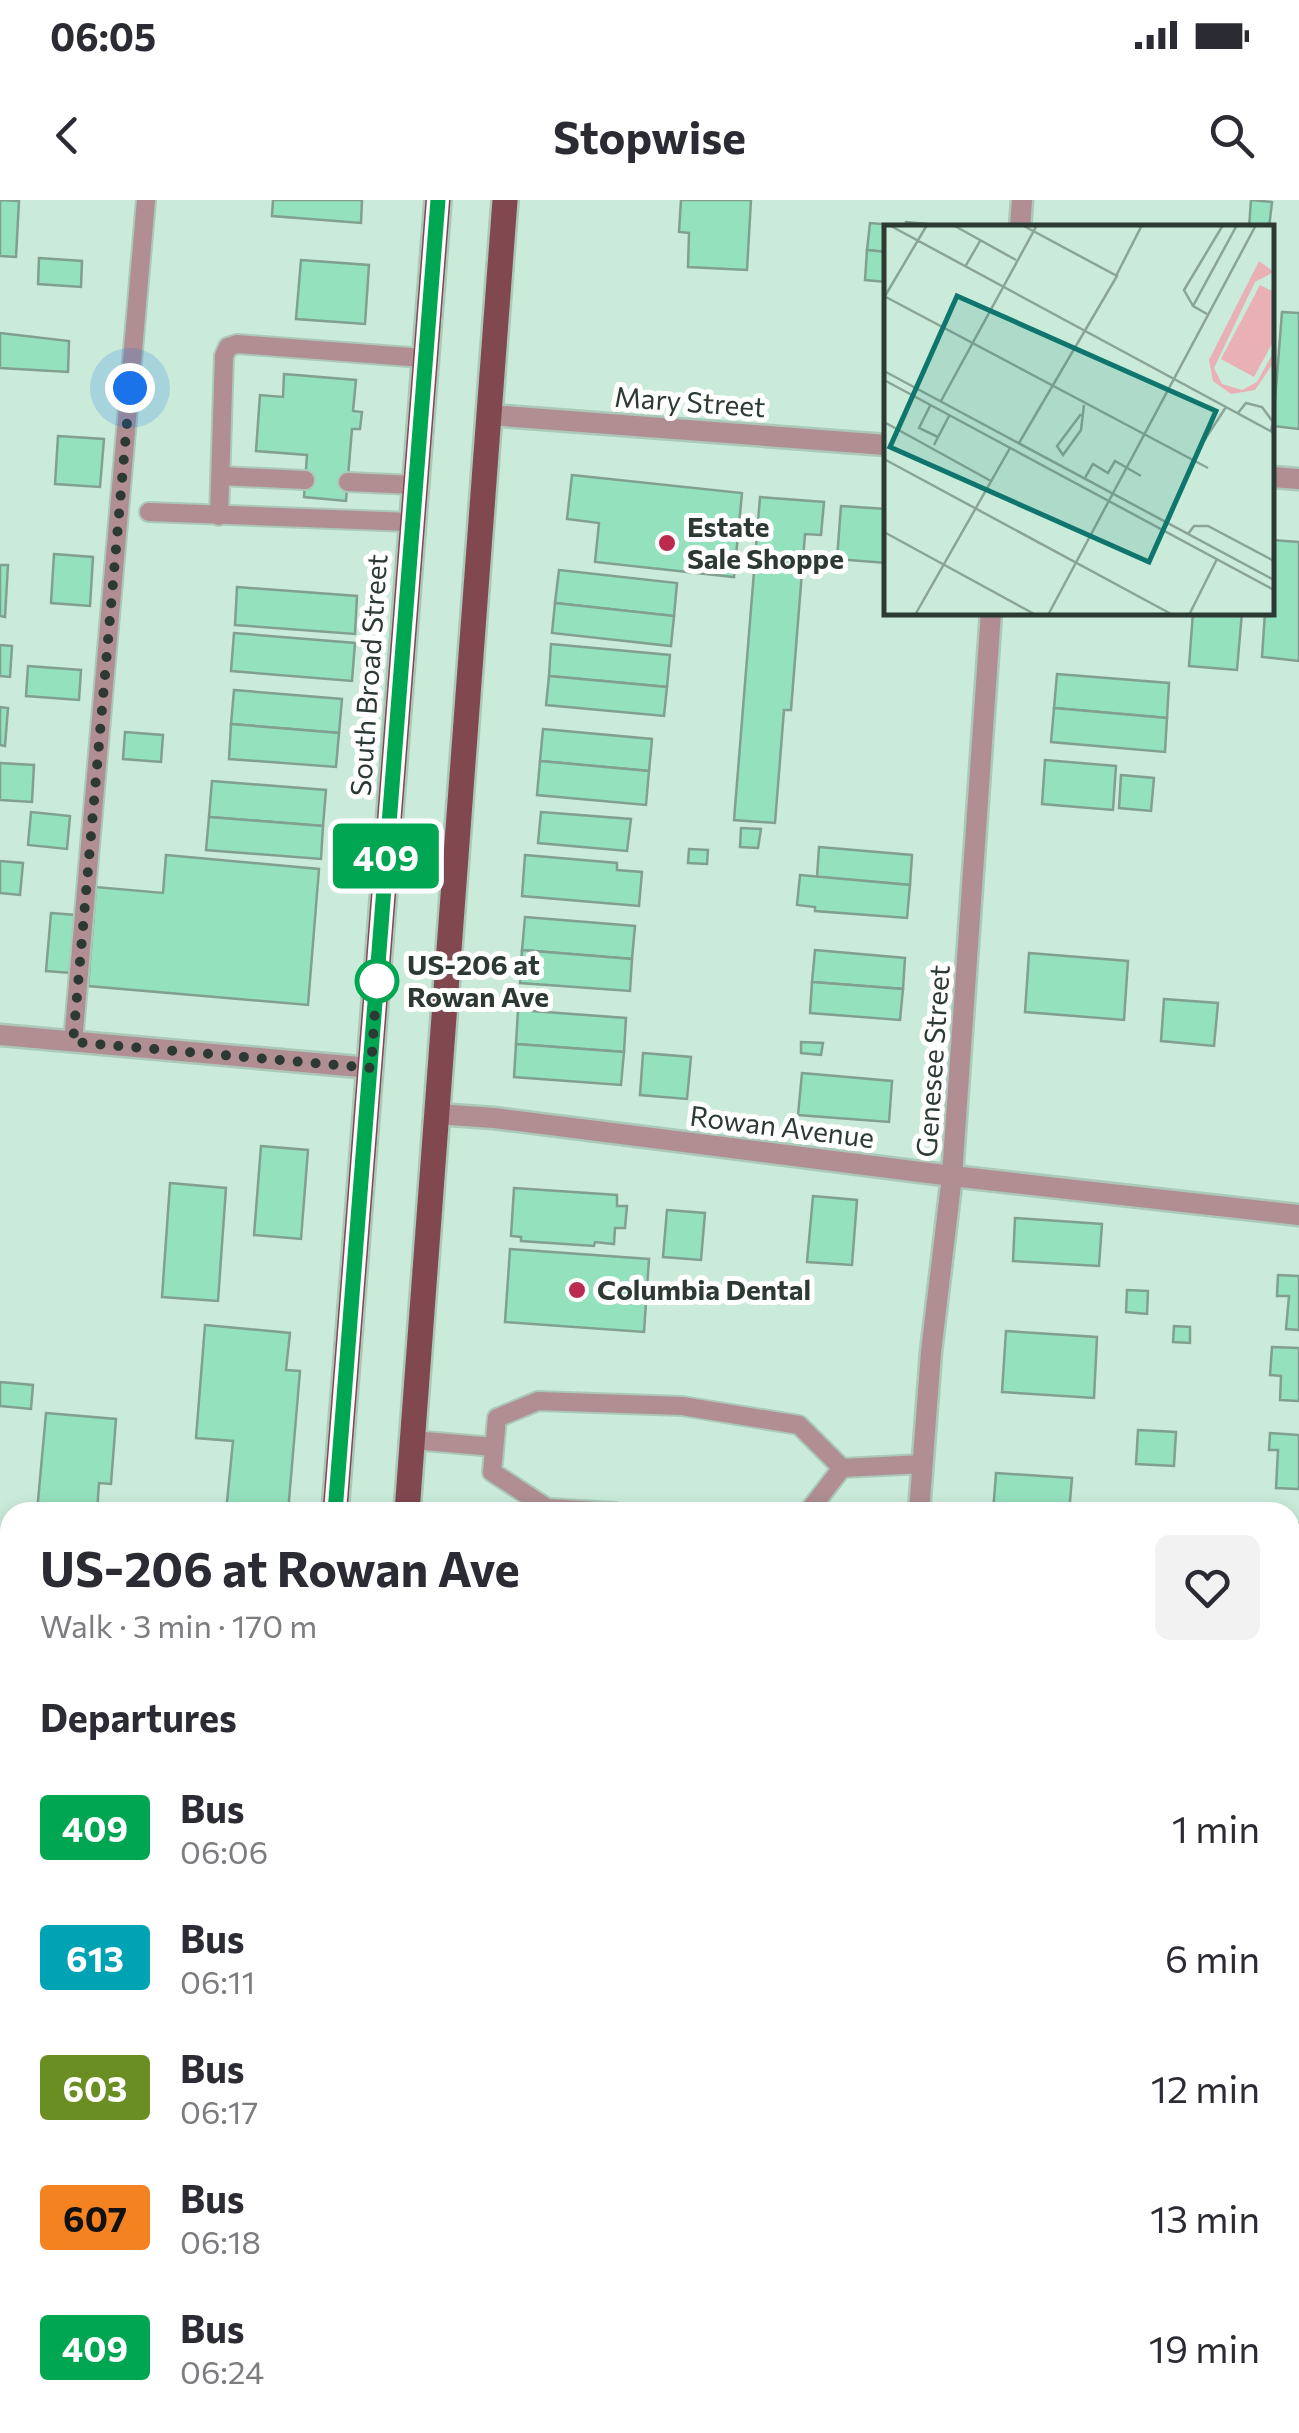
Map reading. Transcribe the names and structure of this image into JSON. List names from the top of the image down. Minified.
{"streets":{"main road":["South Broad Street"],"street":["Mary Street","Genesee Street","Rowan Avenue"]},"crossings":[["Genesee Street","Rowan Avenue"]],"places":["Estate Sale Shoppe","US-206 at Rowan Ave","Columbia Dental"],"lines":["bus line 409"],"page":{"status":"06:05","header":"Stopwise","on_map":"409","heading":[["US-206 at Rowan Ave","Walk · 3 min · 170 m"],"Departures"],"list":[{"mark":"409","name":"Bus","note":"06:06","value":"1 min"},{"mark":"613","name":"Bus","note":"06:11","value":"6 min"},{"mark":"603","name":"Bus","note":"06:17","value":"12 min"},{"mark":"607","name":"Bus","note":"06:18","value":"13 min"},{"mark":"409","name":"Bus","note":"06:24","value":"19 min"}]}}
